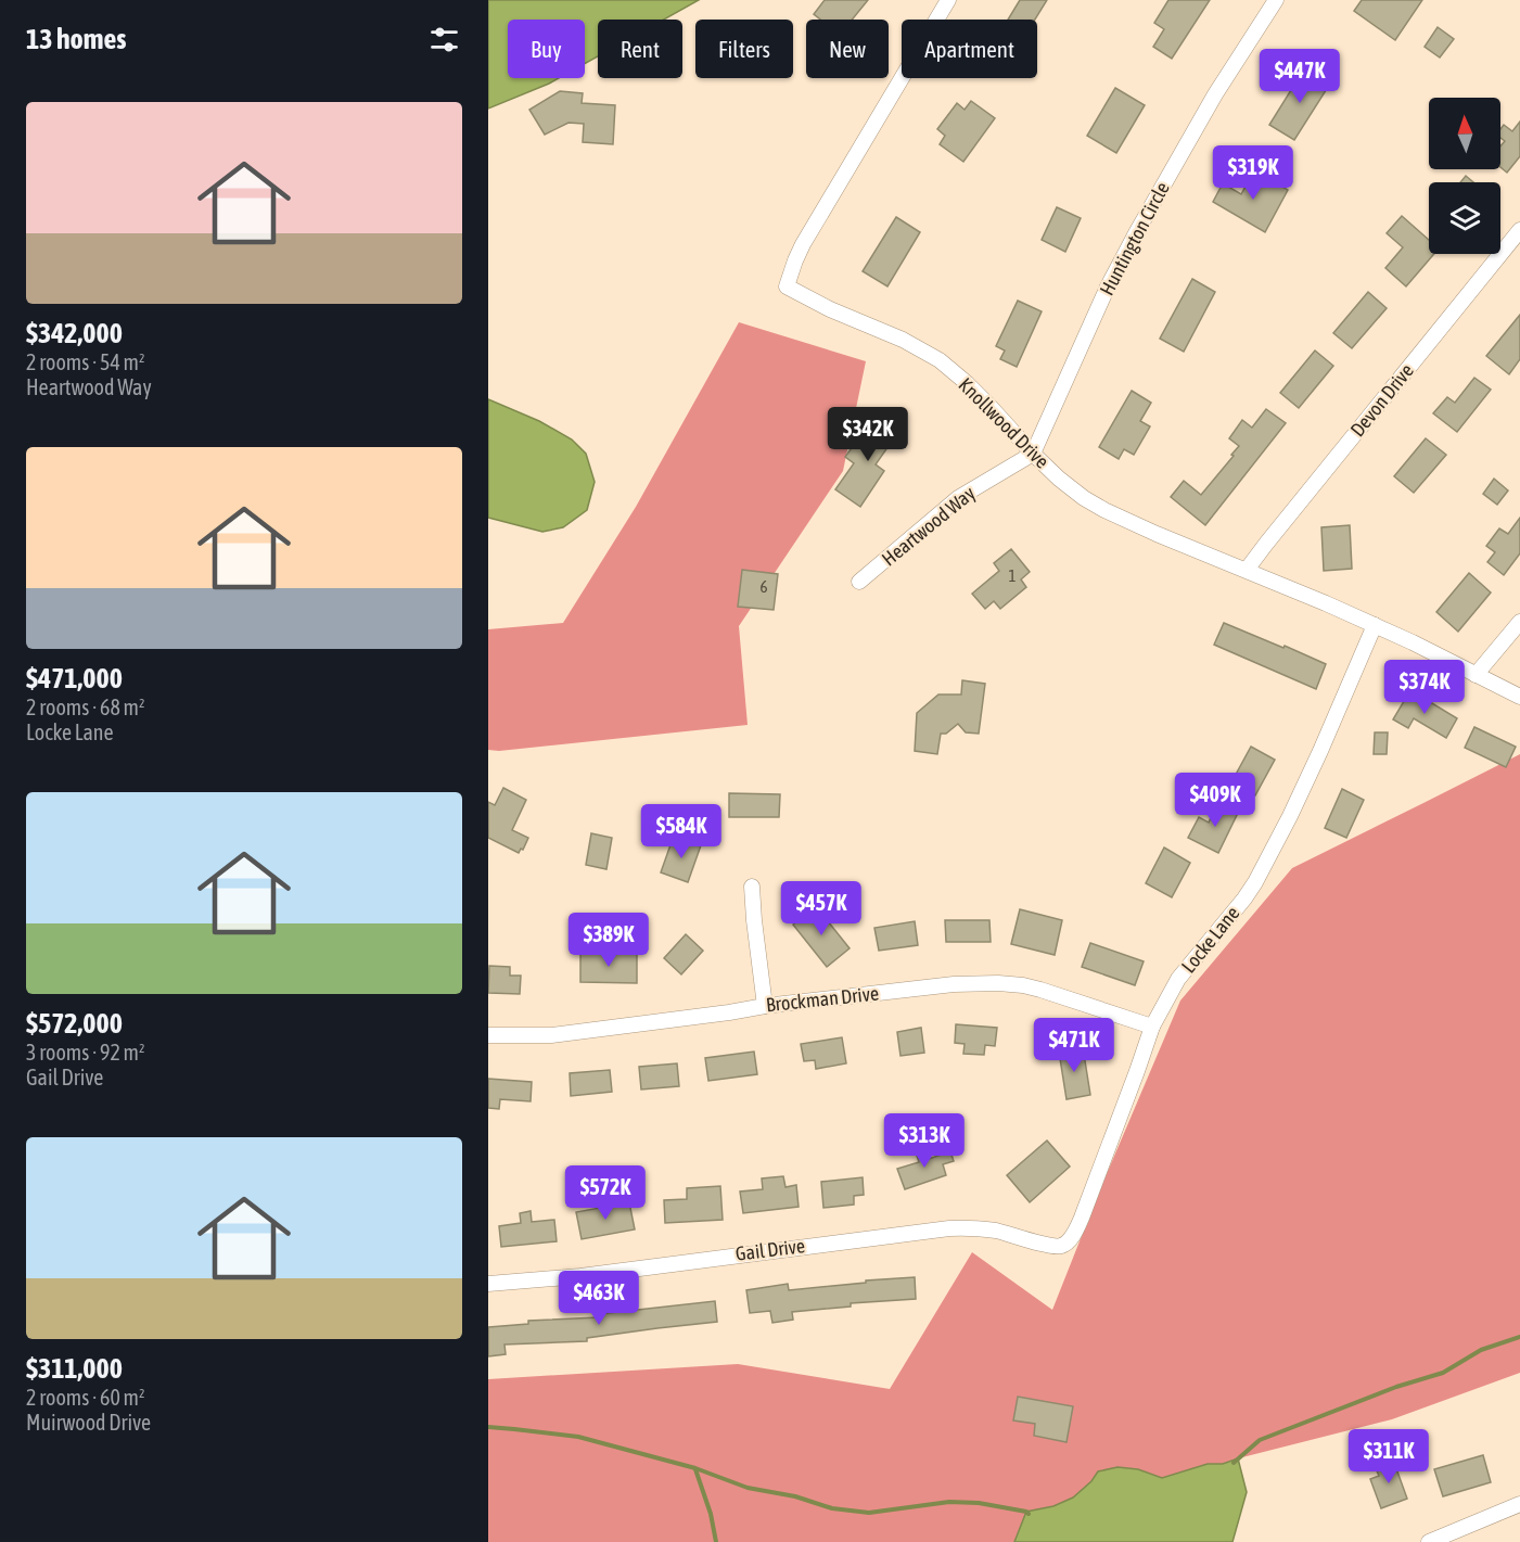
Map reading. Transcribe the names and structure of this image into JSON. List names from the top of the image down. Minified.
{"streets":{"street":["Huntington Circle","Devon Drive","Knollwood Drive","Heartwood Way","Locke Lane","Brockman Drive","Gail Drive"]},"crossings":[["Huntington Circle","Knollwood Drive"],["Huntington Circle","Heartwood Way"],["Devon Drive","Knollwood Drive"],["Knollwood Drive","Heartwood Way"],["Knollwood Drive","Locke Lane"],["Locke Lane","Brockman Drive"],["Locke Lane","Gail Drive"]],"house_numbers":["1","6"],"north":"top","page":{"heading":"13 homes","chip":["Buy","Rent","Filters","New","Apartment"],"price":["$447K","$319K","$342K","$374K","$409K","$584K","$457K","$389K","$471K","$313K","$572K","$463K","$311K"],"list":[{"name":"$342,000","note":"2 rooms · 54 m² · Heartwood Way"},{"name":"$471,000","note":"2 rooms · 68 m² · Locke Lane"},{"name":"$572,000","note":"3 rooms · 92 m² · Gail Drive"},{"name":"$311,000","note":"2 rooms · 60 m² · Muirwood Drive"}]}}
